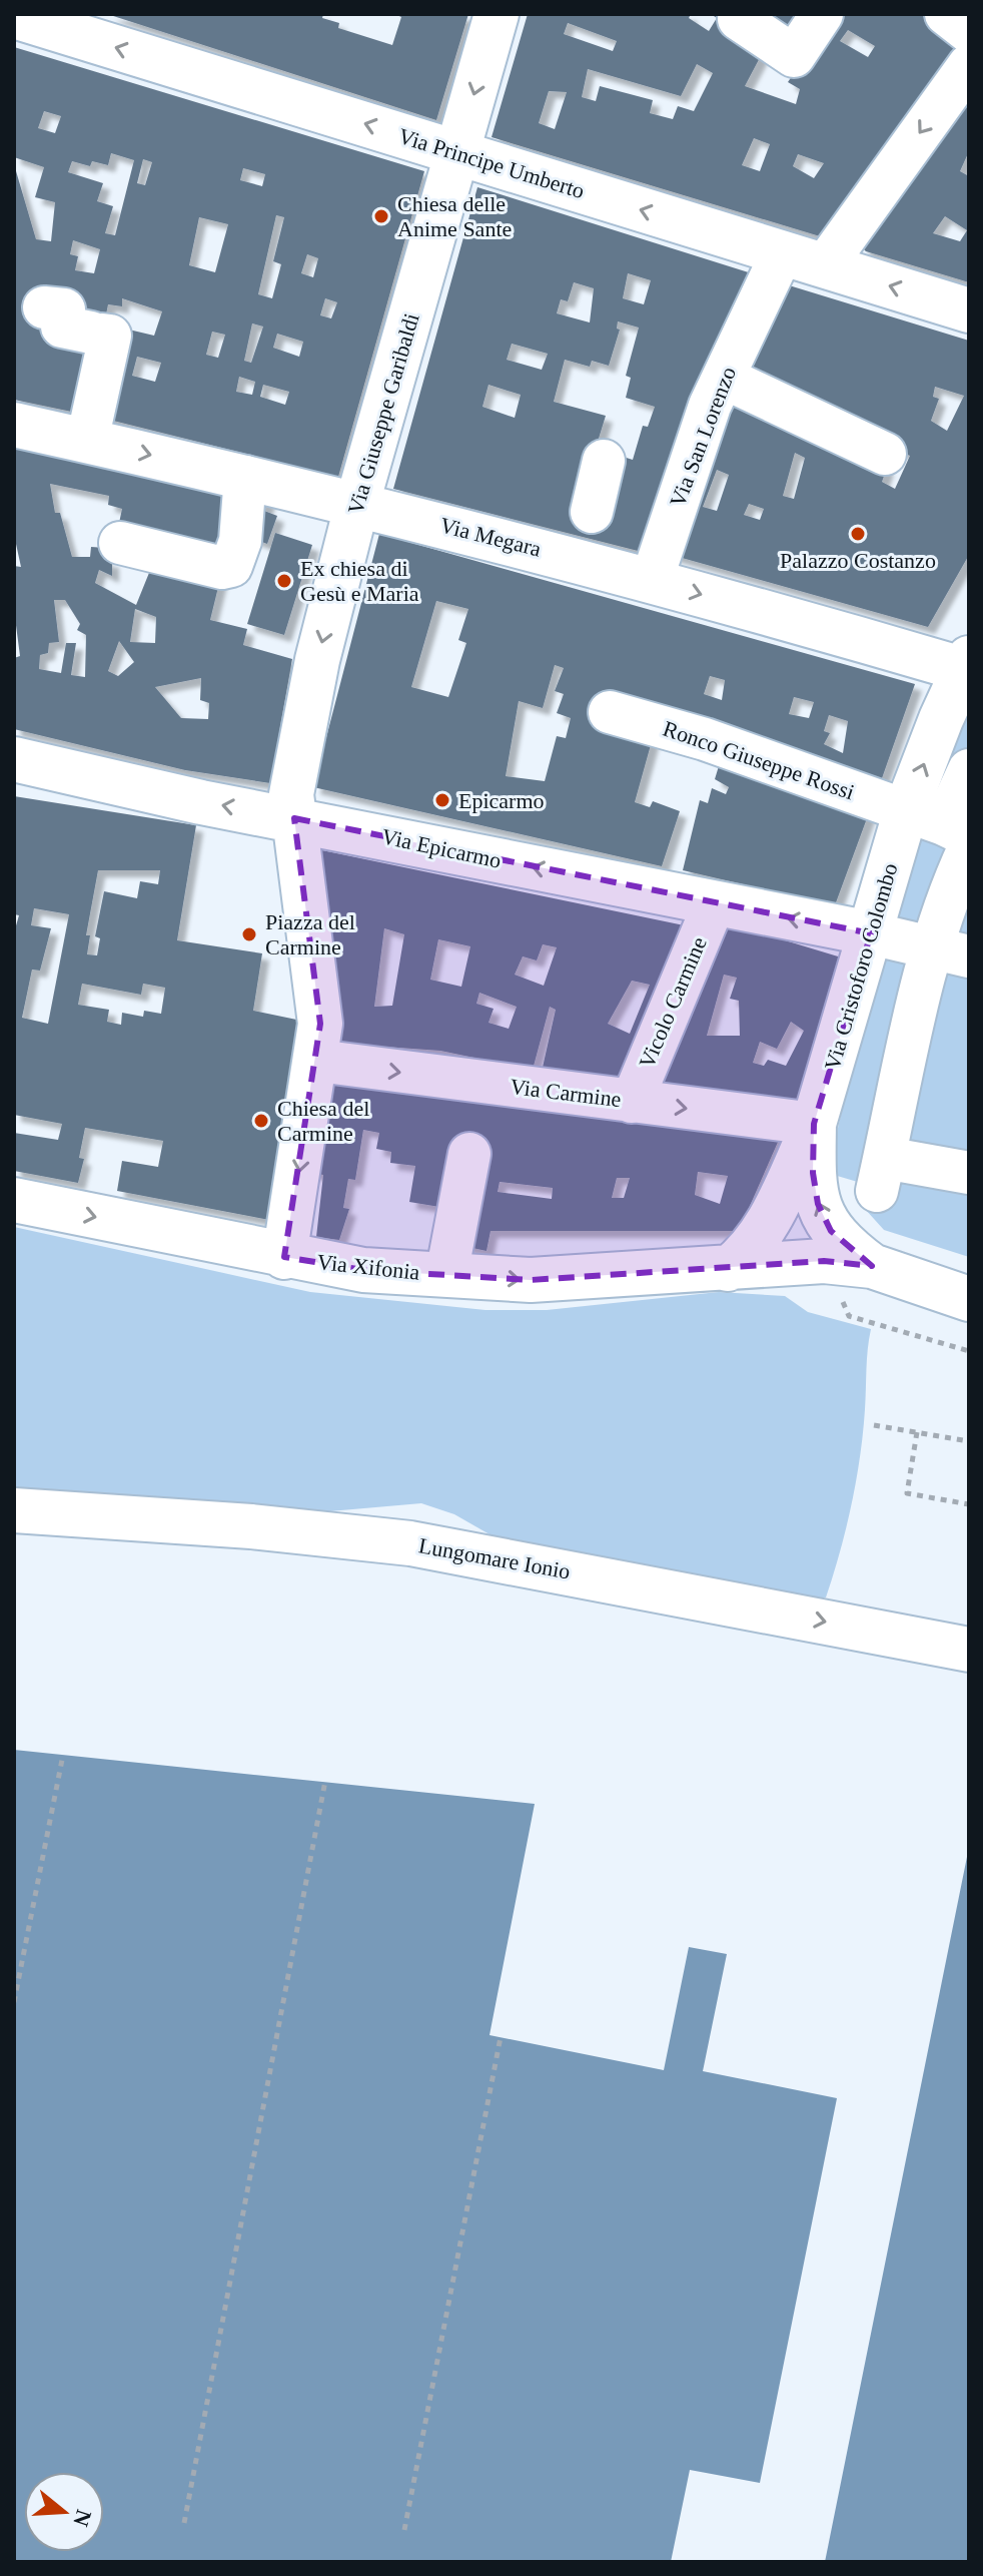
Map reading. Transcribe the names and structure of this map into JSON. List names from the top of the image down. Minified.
{"streets":{"street":["Via Principe Umberto","Via Giuseppe Garibaldi","Via San Lorenzo","Via Megara","Ronco Giuseppe Rossi","Via Epicarmo","Via Cristoforo Colombo","Vicolo Carmine","Via Carmine","Via Xifonia","Lungomare Ionio"]},"crossings":[["Via Principe Umberto","Via Giuseppe Garibaldi"],["Via Principe Umberto","Via San Lorenzo"],["Via Giuseppe Garibaldi","Via Megara"],["Via Giuseppe Garibaldi","Via Epicarmo"],["Via Giuseppe Garibaldi","Via Carmine"],["Via Giuseppe Garibaldi","Via Xifonia"],["Via San Lorenzo","Via Megara"],["Via Megara","Via Cristoforo Colombo"],["Ronco Giuseppe Rossi","Via Cristoforo Colombo"],["Via Epicarmo","Via Cristoforo Colombo"],["Via Epicarmo","Vicolo Carmine"],["Via Cristoforo Colombo","Via Carmine"],["Via Cristoforo Colombo","Via Xifonia"],["Vicolo Carmine","Via Carmine"]],"one_way":["Via Principe Umberto","Via Giuseppe Garibaldi","Via Epicarmo","Via Carmine","Via Xifonia","Lungomare Ionio"],"places":["Chiesa delle Anime Sante","Palazzo Costanzo","Ex chiesa di Gesù e Maria","Epicarmo","Piazza del Carmine","Chiesa del Carmine"],"north":"right"}
